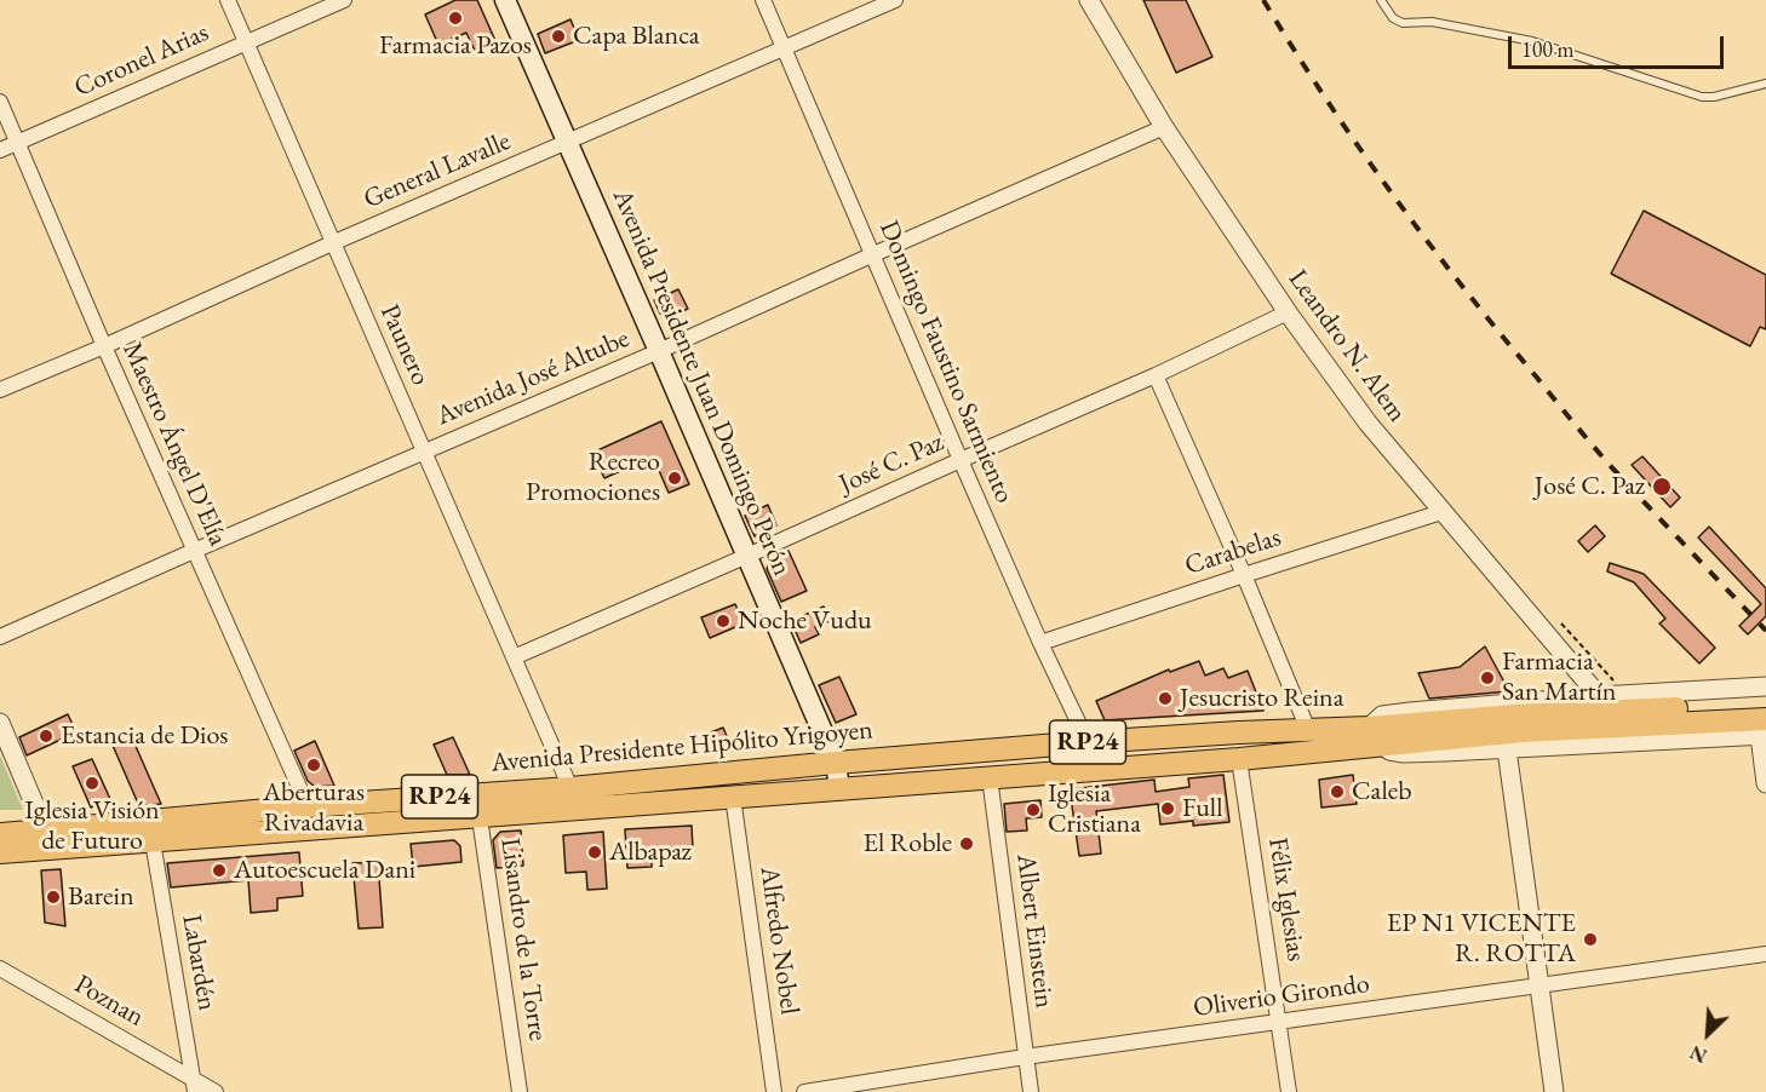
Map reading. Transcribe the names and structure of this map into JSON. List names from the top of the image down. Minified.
{"streets":{"main road":["Avenida Presidente Juan Domingo Perón","RP24","Avenida Presidente Hipólito Yrigoyen"],"street":["Coronel Arias","General Lavalle","Paunero","Leandro N. Alem","Domingo Faustino Sarmiento","Avenida José Altube","Maestro Ángel D'Elía","José C. Paz","Carabelas","Félix Iglesias","Albert Einstein","Lisandro de la Torre","Alfredo Nobel","Labardén","Oliverio Girondo","Poznan"]},"crossings":[["Coronel Arias","Paunero"],["Coronel Arias","Maestro Ángel D'Elía"],["General Lavalle","Paunero"],["General Lavalle","Domingo Faustino Sarmiento"],["General Lavalle","Avenida Presidente Juan Domingo Perón"],["General Lavalle","Maestro Ángel D'Elía"],["Paunero","Avenida José Altube"],["Paunero","José C. Paz"],["Paunero","Avenida Presidente Hipólito Yrigoyen"],["Leandro N. Alem","Avenida José Altube"],["Leandro N. Alem","José C. Paz"],["Leandro N. Alem","Carabelas"],["Leandro N. Alem","Avenida Presidente Hipólito Yrigoyen"],["Domingo Faustino Sarmiento","Avenida José Altube"],["Domingo Faustino Sarmiento","José C. Paz"],["Domingo Faustino Sarmiento","Carabelas"],["Domingo Faustino Sarmiento","Avenida Presidente Hipólito Yrigoyen"],["Avenida José Altube","Avenida Presidente Juan Domingo Perón"],["Avenida José Altube","Maestro Ángel D'Elía"],["Avenida Presidente Juan Domingo Perón","José C. Paz"],["Avenida Presidente Juan Domingo Perón","Avenida Presidente Hipólito Yrigoyen"],["Maestro Ángel D'Elía","Avenida Presidente Hipólito Yrigoyen"],["Avenida Presidente Hipólito Yrigoyen","Félix Iglesias"],["Avenida Presidente Hipólito Yrigoyen","Albert Einstein"],["Avenida Presidente Hipólito Yrigoyen","Lisandro de la Torre"],["Avenida Presidente Hipólito Yrigoyen","Alfredo Nobel"],["Avenida Presidente Hipólito Yrigoyen","Labardén"],["Félix Iglesias","Oliverio Girondo"],["Albert Einstein","Oliverio Girondo"],["Labardén","Poznan"]],"places":["Farmacia Pazos","Capa Blanca","Recreo Promociones","José C. Paz","Noche Vudu","Farmacia San Martín","Jesucristo Reina","Estancia de Dios","Aberturas Rivadavia","Iglesia Visión de Futuro","Caleb","Full","Iglesia Cristiana","El Roble","Albapaz","Autoescuela Dani","Barein","EP N1 VICENTE R. ROTTA"],"scale_bar":"100 m","north":"bottom left"}
